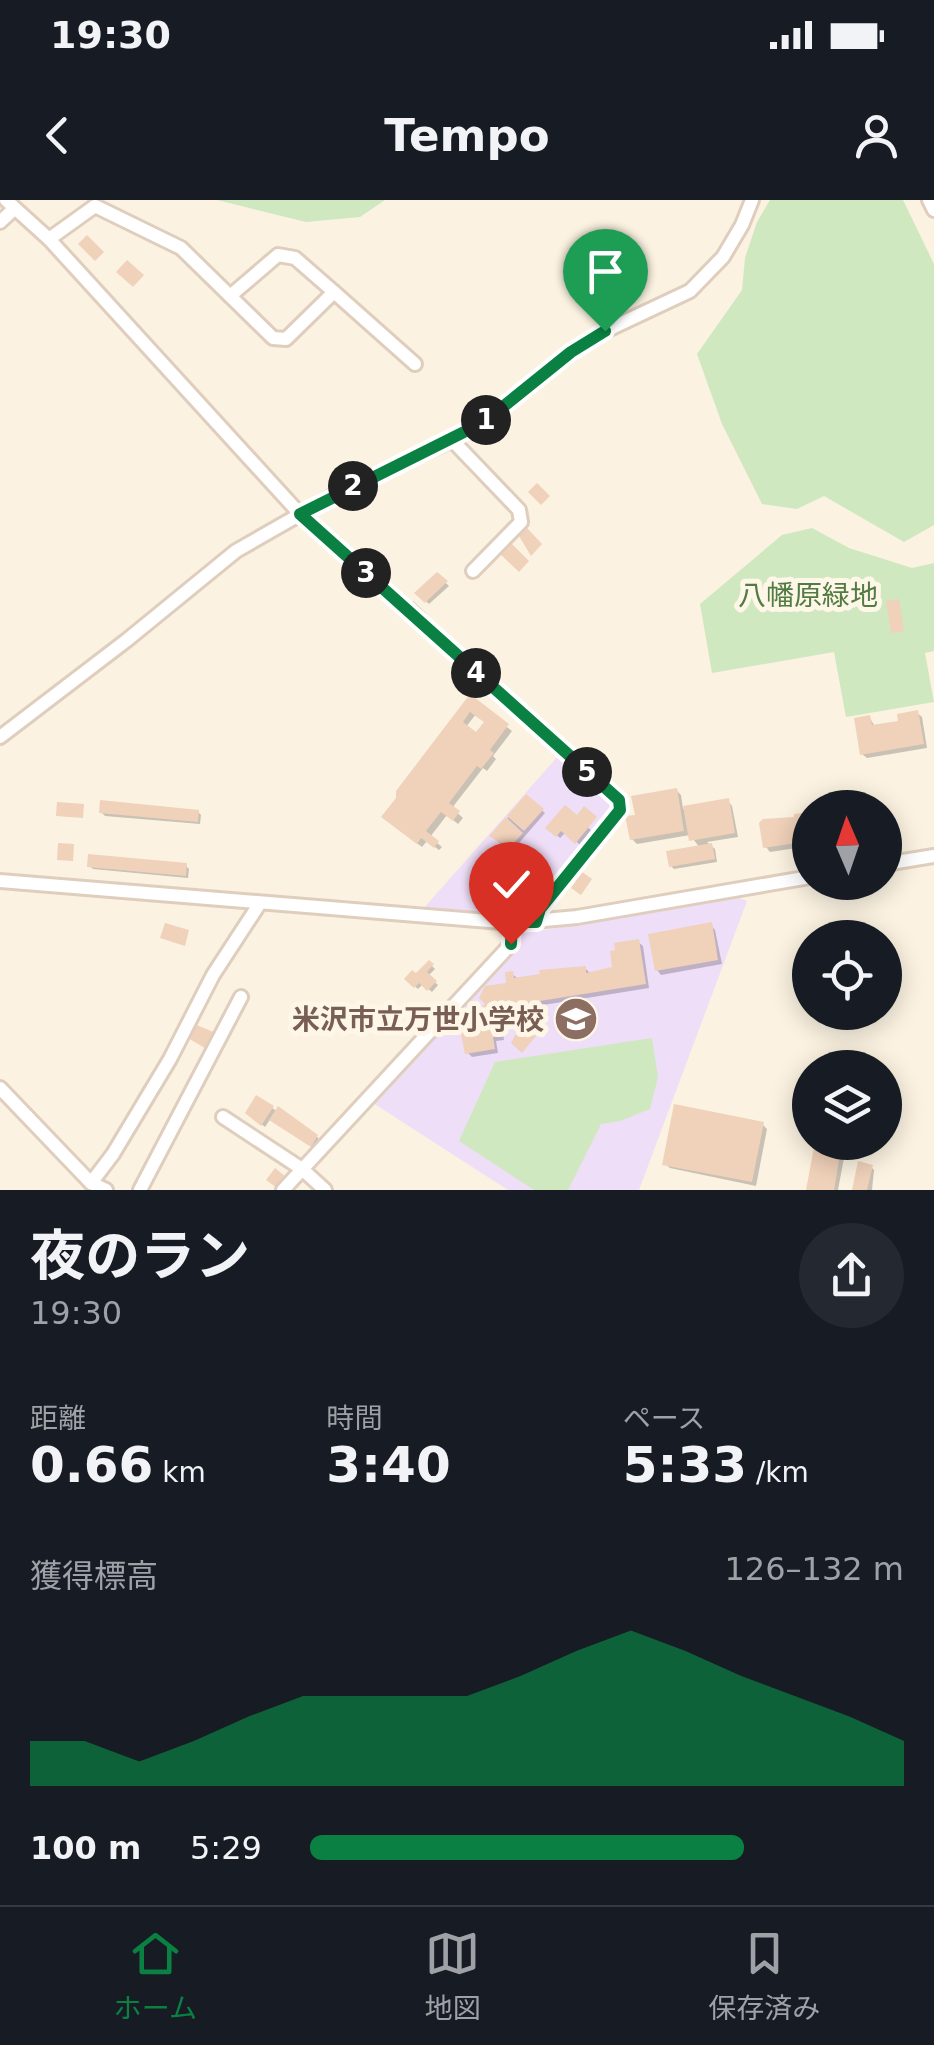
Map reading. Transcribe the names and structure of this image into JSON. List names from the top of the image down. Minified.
{"parks":["八幡原緑地"],"places":{"school or university":["米沢市立万世小学校"]},"north":"top","page":{"status":"19:30","header":"Tempo","pins":["1","2","3","4","5"],"heading":["夜のラン","19:30"],"stats":[["距離","0.66 km"],["時間","3:40"],["ペース","5:33 /km"]],"chart":["獲得標高","126–132 m"],"list":[{"name":"100 m","note":"5:29"}],"tabs":["ホーム","地図","保存済み"]}}
